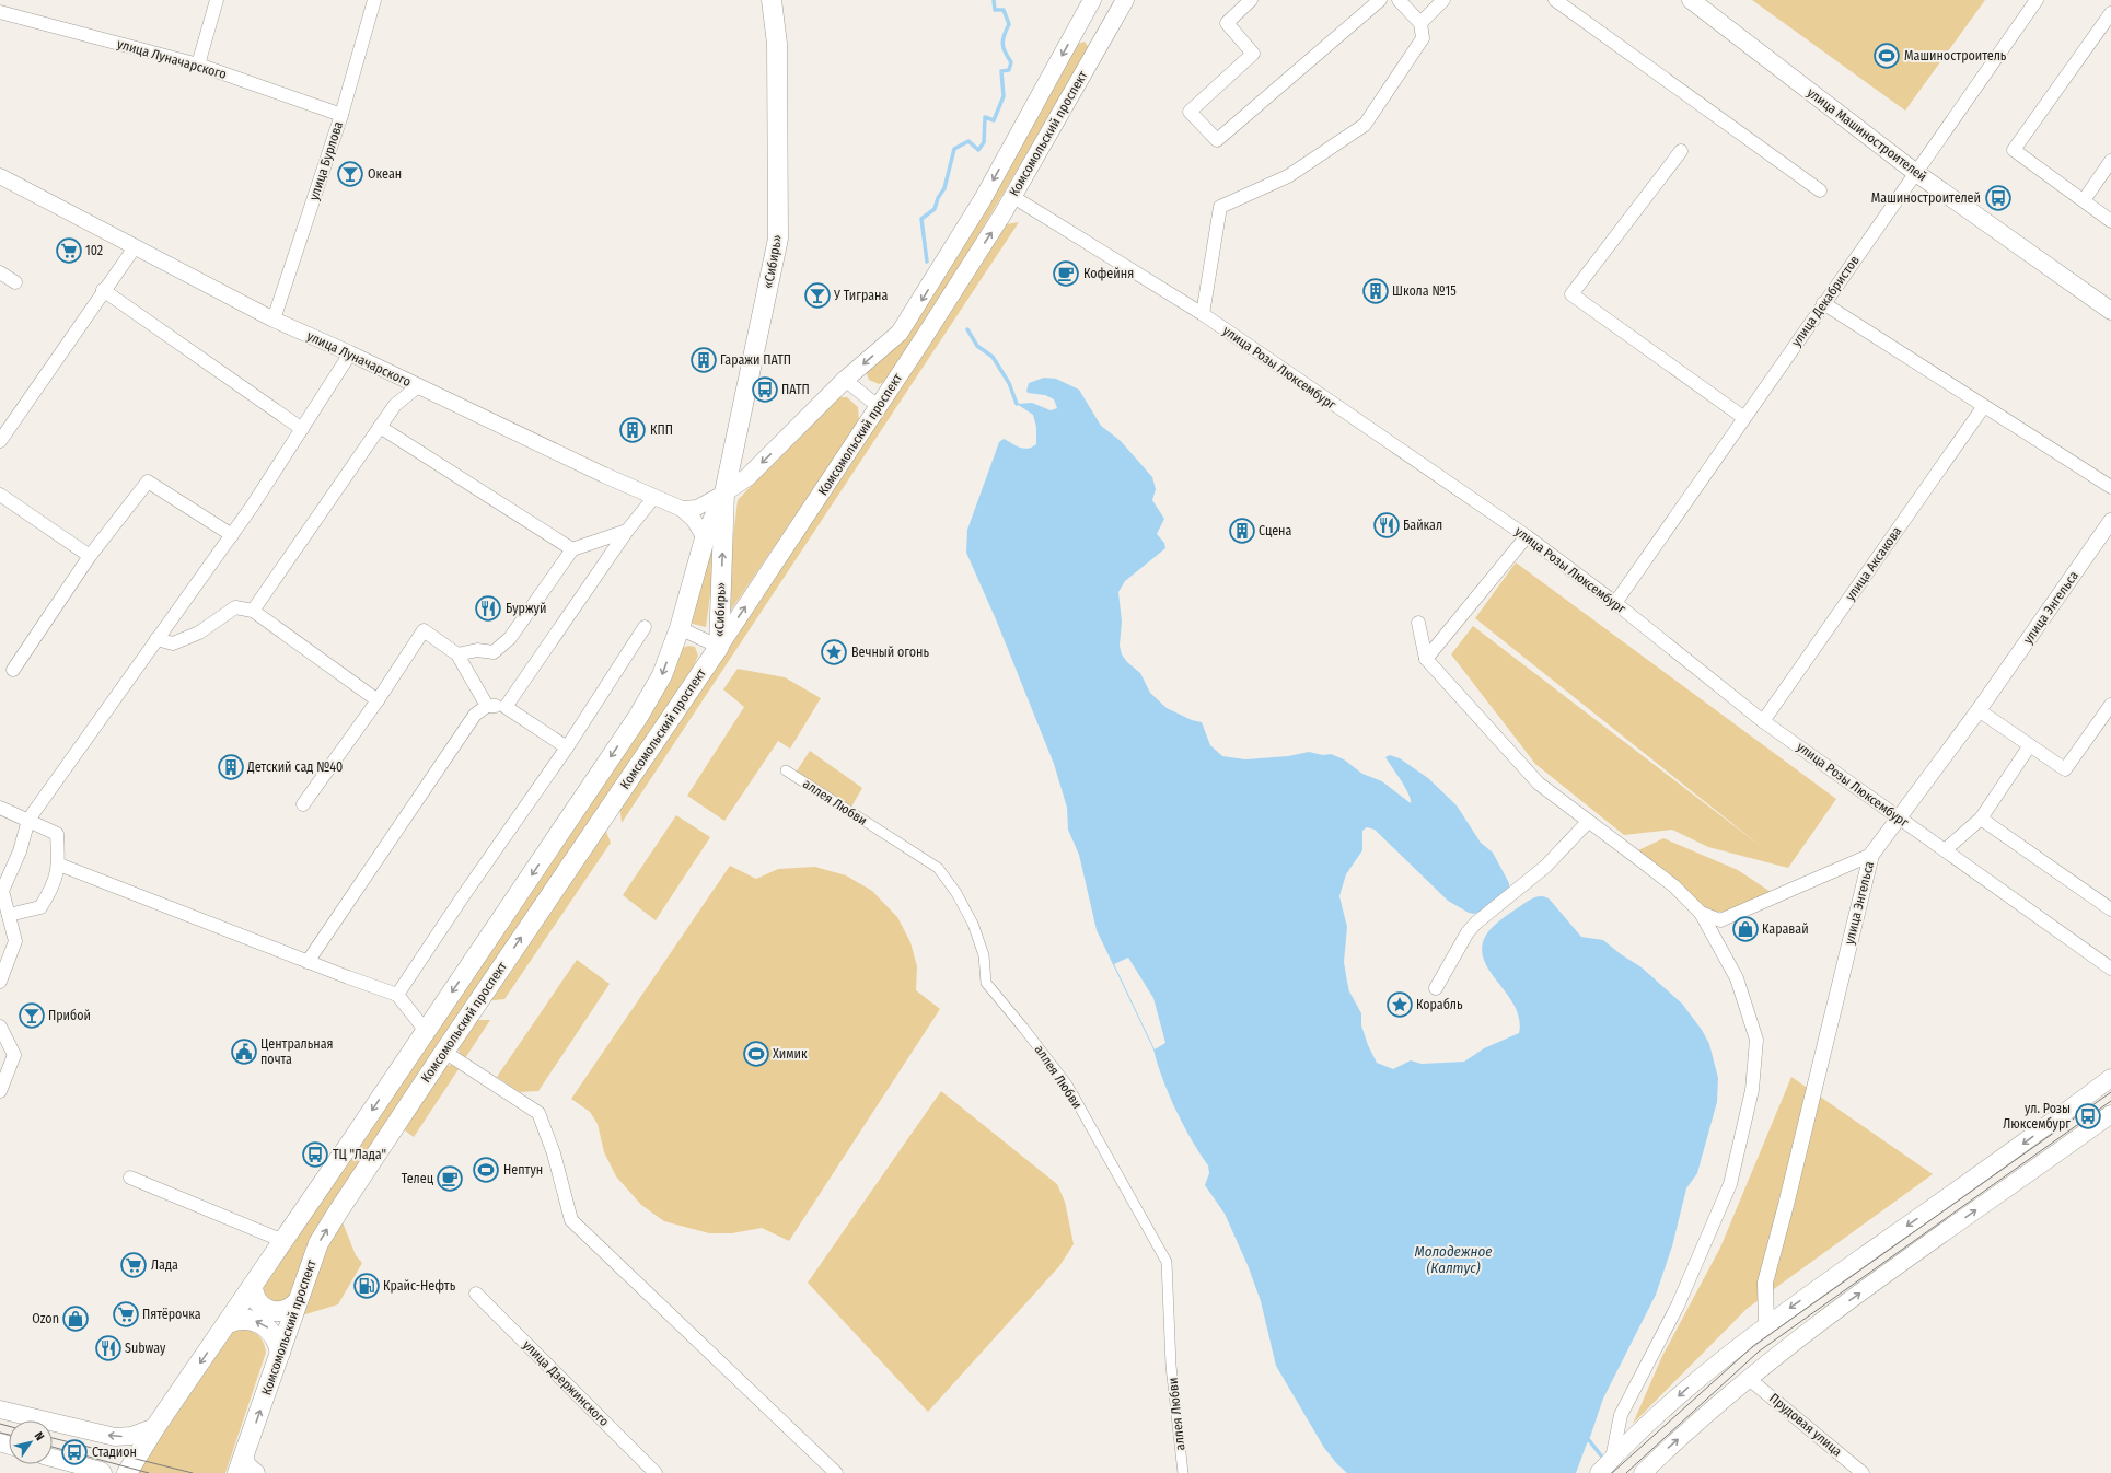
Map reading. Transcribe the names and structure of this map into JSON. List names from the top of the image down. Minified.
{"streets":{"main road":["Комсомольский проспект","улица Машиностроителей","«Сибирь»"],"street":["улица Луначарского","улица Бурлова","улица Декабристов","улица Розы Люксембург","улица Аксакова","улица Энгельса","аллея Любви","улица Дзержинского","Прудовая улица"]},"crossings":[["улица Луначарского","улица Бурлова"],["Комсомольский проспект","«Сибирь»"],["Комсомольский проспект","улица Розы Люксембург"],["улица Машиностроителей","улица Декабристов"],["улица Декабристов","улица Розы Люксембург"],["улица Розы Люксембург","улица Аксакова"],["улица Розы Люксембург","улица Энгельса"]],"water":["Молодежное (Калтус)"],"places":{"sports":["Машиностроитель","Химик","Нептун"],"bar":["Океан","У Тиграна","Прибой"],"bus stop":["Машиностроителей","ПАТП","ул. Розы Люксембург","ТЦ \"Лада\"","Стадион"],"supermarket":["102","Лада","Пятёрочка"],"cafe":["Кофейня","Телец"],"building":["Школа №15","Гаражи ПАТП","КПП","Сцена","Детский сад №40"],"restaurant":["Байкал","Буржуй","Subway"],"place":["Вечный огонь","Корабль"],"shop":["Каравай","Ozon"],"public building":["Центральная почта"],"fuel station":["Крайс-Нефть"]},"north":"top right"}
